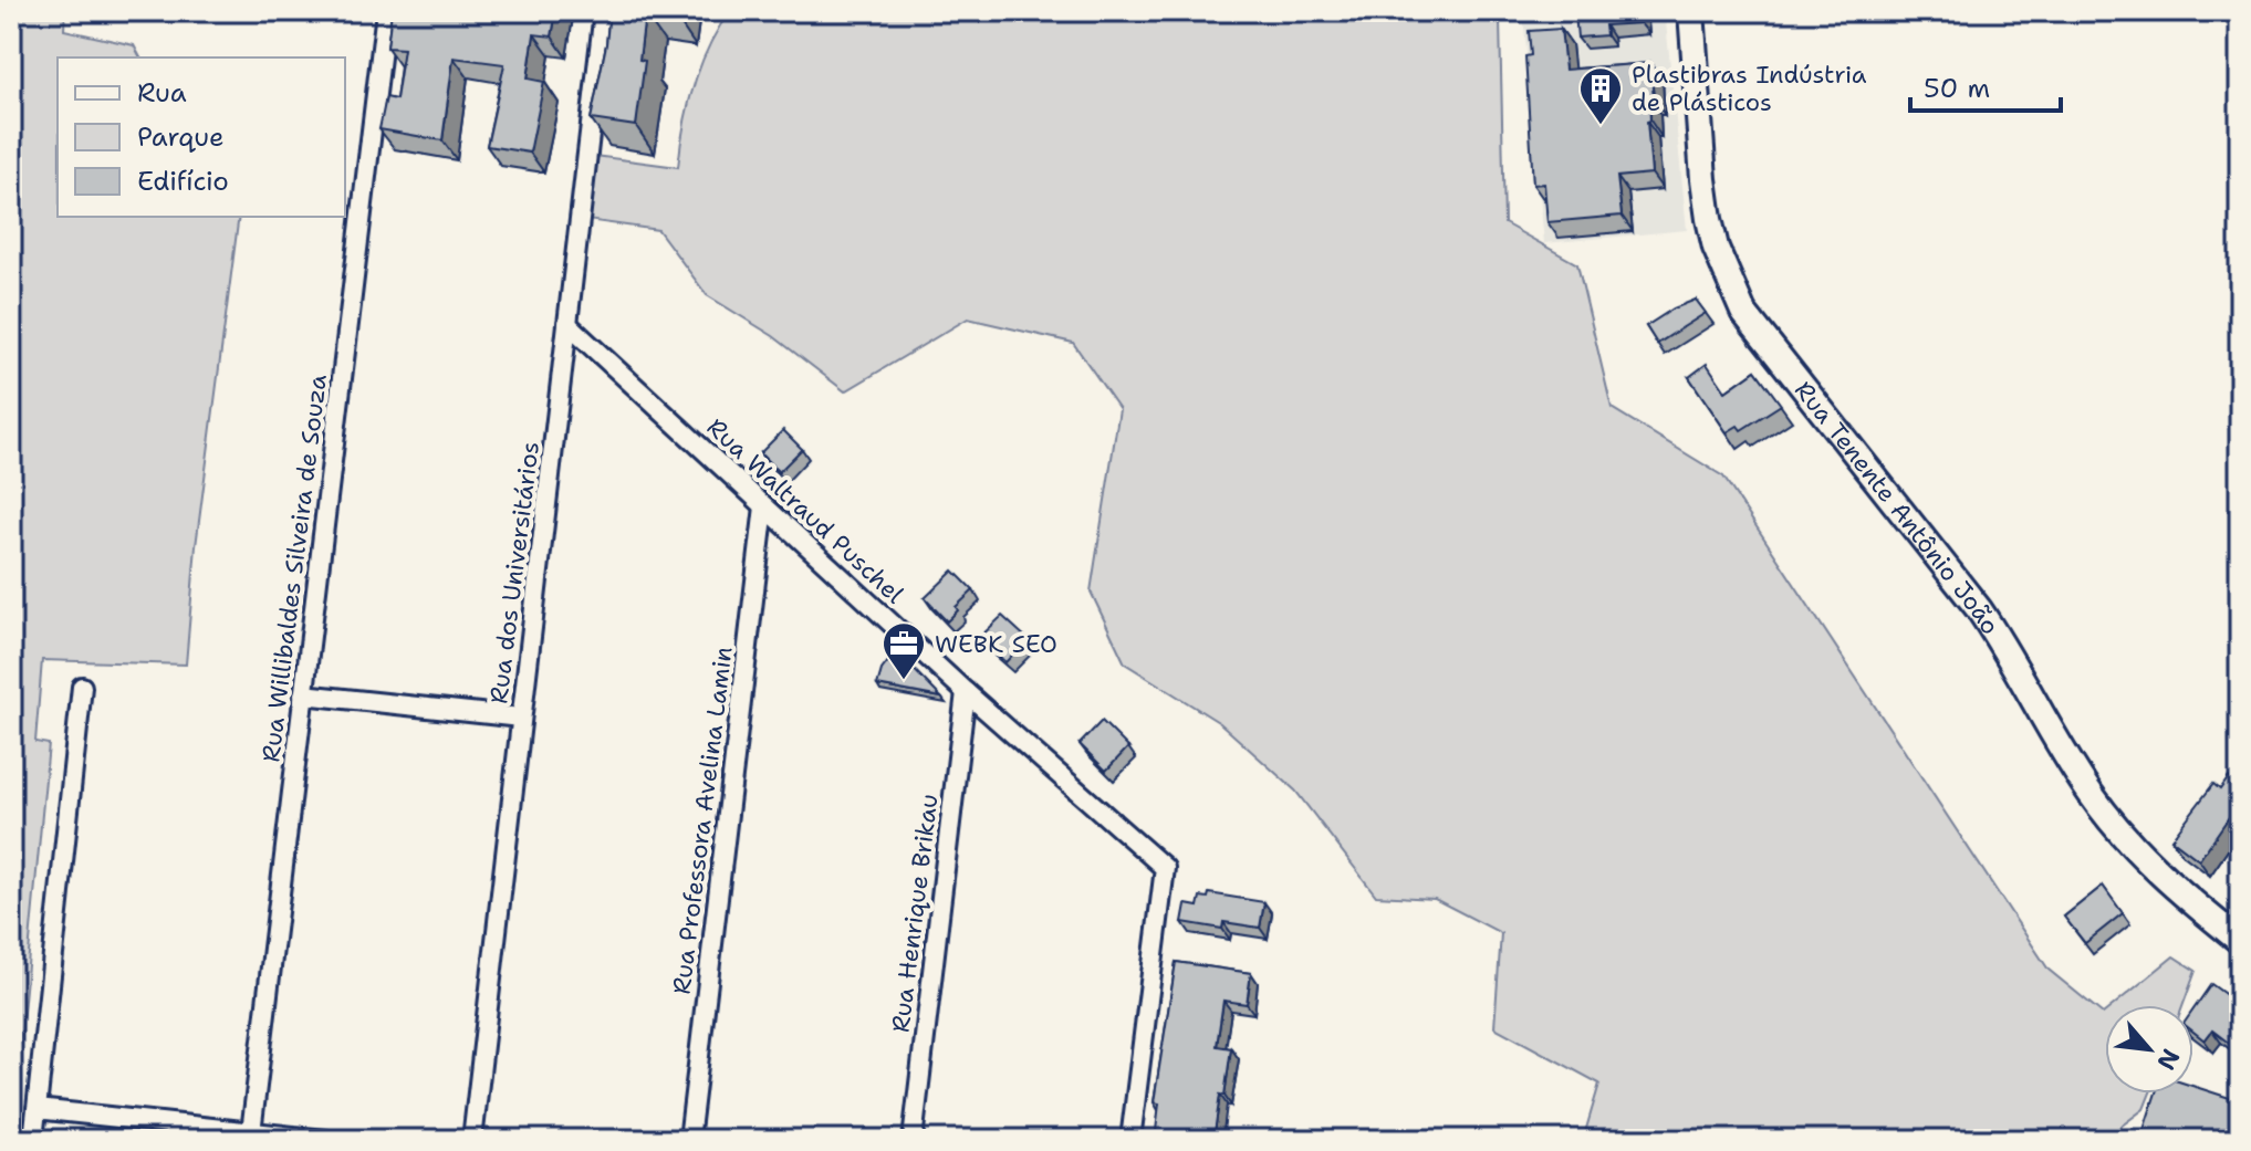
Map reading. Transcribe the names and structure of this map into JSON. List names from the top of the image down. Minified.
{"streets":{"street":["Rua Tenente Antônio João","Rua Waltraud Puschel","Rua Willibaldes Silveira de Souza","Rua dos Universitários","Rua Professora Avelina Lamin","Rua Henrique Brikau"]},"crossings":[["Rua Waltraud Puschel","Rua dos Universitários"],["Rua Waltraud Puschel","Rua Professora Avelina Lamin"],["Rua Waltraud Puschel","Rua Henrique Brikau"]],"places":{"building":["Plastibras Indústria de Plásticos"],"office":["WEBK SEO"]},"legend":["Rua","Parque","Edifício"],"scale_bar":"50 m","north":"bottom right"}
